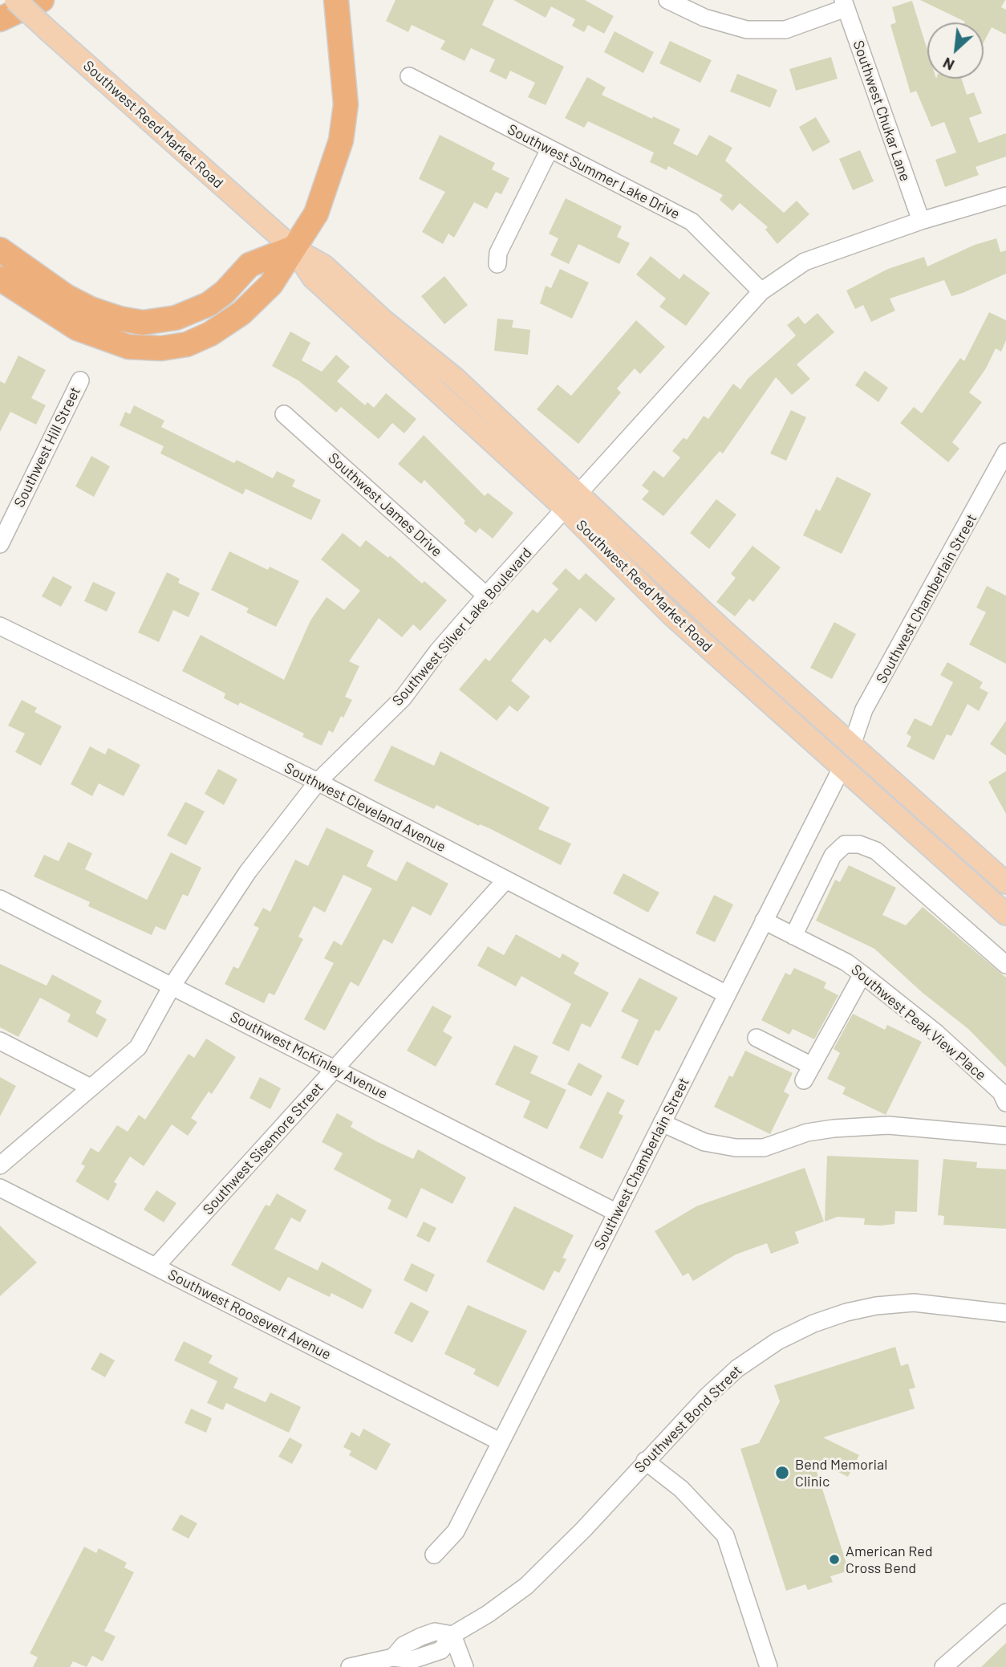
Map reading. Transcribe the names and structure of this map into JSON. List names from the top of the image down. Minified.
{"streets":{"main road":["Southwest Reed Market Road"],"street":["Southwest Chukar Lane","Southwest Summer Lake Drive","Southwest Hill Street","Southwest James Drive","Southwest Chamberlain Street","Southwest Silver Lake Boulevard","Southwest Cleveland Avenue","Southwest Peak View Place","Southwest McKinley Avenue","Southwest Sisemore Street","Southwest Roosevelt Avenue","Southwest Bond Street"]},"crossings":[["Southwest Chukar Lane","Southwest Silver Lake Boulevard"],["Southwest Reed Market Road","Southwest Chamberlain Street"],["Southwest Reed Market Road","Southwest Silver Lake Boulevard"],["Southwest Summer Lake Drive","Southwest Silver Lake Boulevard"],["Southwest James Drive","Southwest Silver Lake Boulevard"],["Southwest Chamberlain Street","Southwest Cleveland Avenue"],["Southwest Chamberlain Street","Southwest Peak View Place"],["Southwest Chamberlain Street","Southwest McKinley Avenue"],["Southwest Chamberlain Street","Southwest Roosevelt Avenue"],["Southwest Silver Lake Boulevard","Southwest Cleveland Avenue"],["Southwest Silver Lake Boulevard","Southwest McKinley Avenue"],["Southwest Cleveland Avenue","Southwest Sisemore Street"],["Southwest McKinley Avenue","Southwest Sisemore Street"],["Southwest Sisemore Street","Southwest Roosevelt Avenue"]],"places":["Bend Memorial Clinic","American Red Cross Bend"],"north":"bottom left"}
